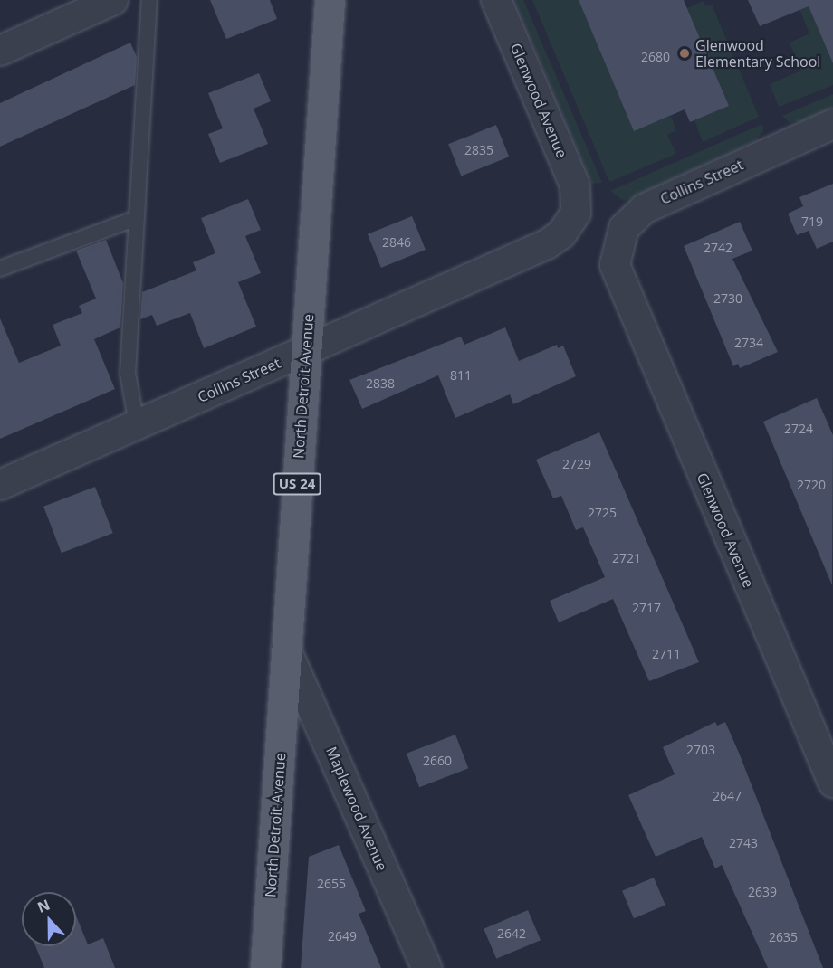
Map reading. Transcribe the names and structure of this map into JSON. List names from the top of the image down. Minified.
{"streets":{"main road":["North Detroit Avenue","US 24"],"street":["Glenwood Avenue","Collins Street","Maplewood Avenue"]},"crossings":[["Glenwood Avenue","Collins Street"],["Collins Street","North Detroit Avenue"],["North Detroit Avenue","Maplewood Avenue"]],"places":["Glenwood Elementary School"],"house_numbers":["2680","2835","719","2846","2742","2730","2734","811","2838","2724","2729","2720","2725","2721","2717","2711","2703","2660","2647","2743","2655","2639","2642","2649","2635"],"north":"top"}
